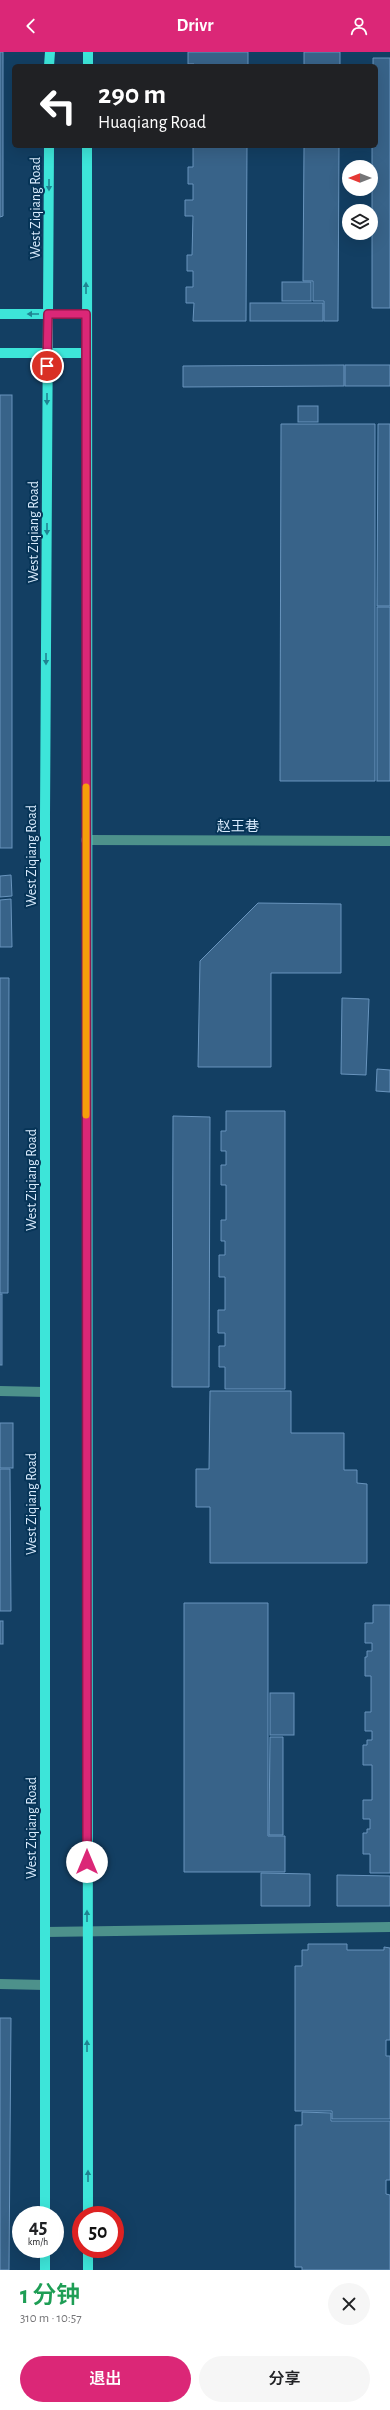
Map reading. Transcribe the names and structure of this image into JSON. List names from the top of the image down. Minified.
{"streets":{"main road":["West Ziqiang Road"],"street":["赵王巷"]},"north":"left","page":{"header":"Drivr","turn":["290 m","Huaqiang Road"],"speed":"45 km/h","limit":"50","heading":["1 分钟","310 m · 10:57"],"buttons":["退出","分享"]}}
